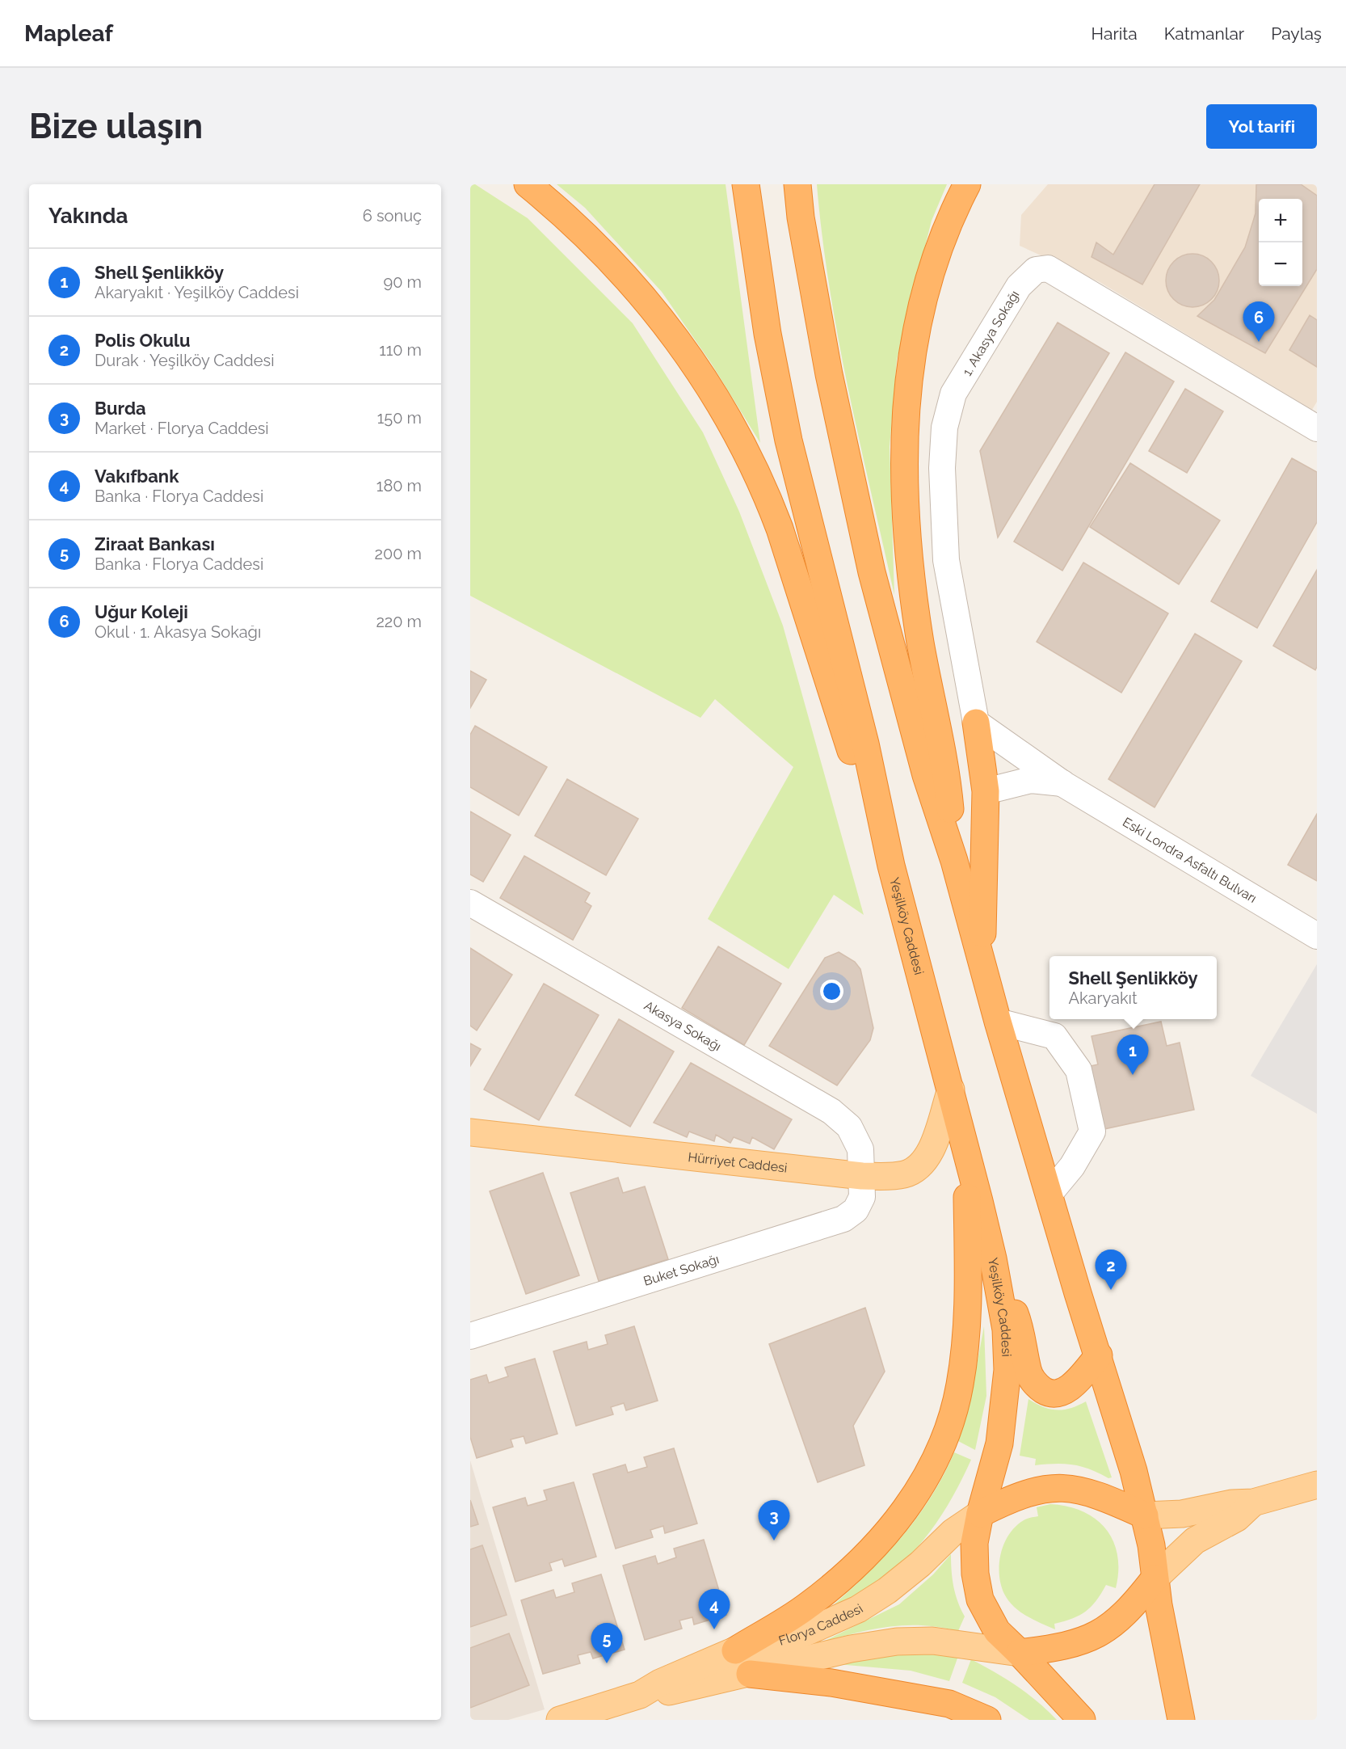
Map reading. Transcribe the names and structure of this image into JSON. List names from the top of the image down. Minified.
{"streets":{"highway":["Yeşilköy Caddesi"],"main road":["Hürriyet Caddesi","Florya Caddesi"],"street":["1. Akasya Sokağı","Eski Londra Asfaltı Bulvarı","Akasya Sokağı","Buket Sokağı"]},"crossings":[["1. Akasya Sokağı","Eski Londra Asfaltı Bulvarı"],["Yeşilköy Caddesi","Hürriyet Caddesi"],["Yeşilköy Caddesi","Florya Caddesi"],["Akasya Sokağı","Hürriyet Caddesi"],["Akasya Sokağı","Buket Sokağı"],["Hürriyet Caddesi","Buket Sokağı"]],"page":{"header":"Mapleaf","nav":["Harita","Katmanlar","Paylaş"],"buttons":"Yol tarifi","title":"Bize ulaşın","heading":["Yakında","6 sonuç"],"map_buttons":["+","−"],"list":[{"mark":"1","name":"Shell Şenlikköy","note":"Akaryakıt · Yeşilköy Caddesi","value":"90 m"},{"mark":"2","name":"Polis Okulu","note":"Durak · Yeşilköy Caddesi","value":"110 m"},{"mark":"3","name":"Burda","note":"Market · Florya Caddesi","value":"150 m"},{"mark":"4","name":"Vakıfbank","note":"Banka · Florya Caddesi","value":"180 m"},{"mark":"5","name":"Ziraat Bankası","note":"Banka · Florya Caddesi","value":"200 m"},{"mark":"6","name":"Uğur Koleji","note":"Okul · 1. Akasya Sokağı","value":"220 m"}],"pins":["6","1","2","3","4","5"],"popup":["Shell Şenlikköy","Akaryakıt"]}}
